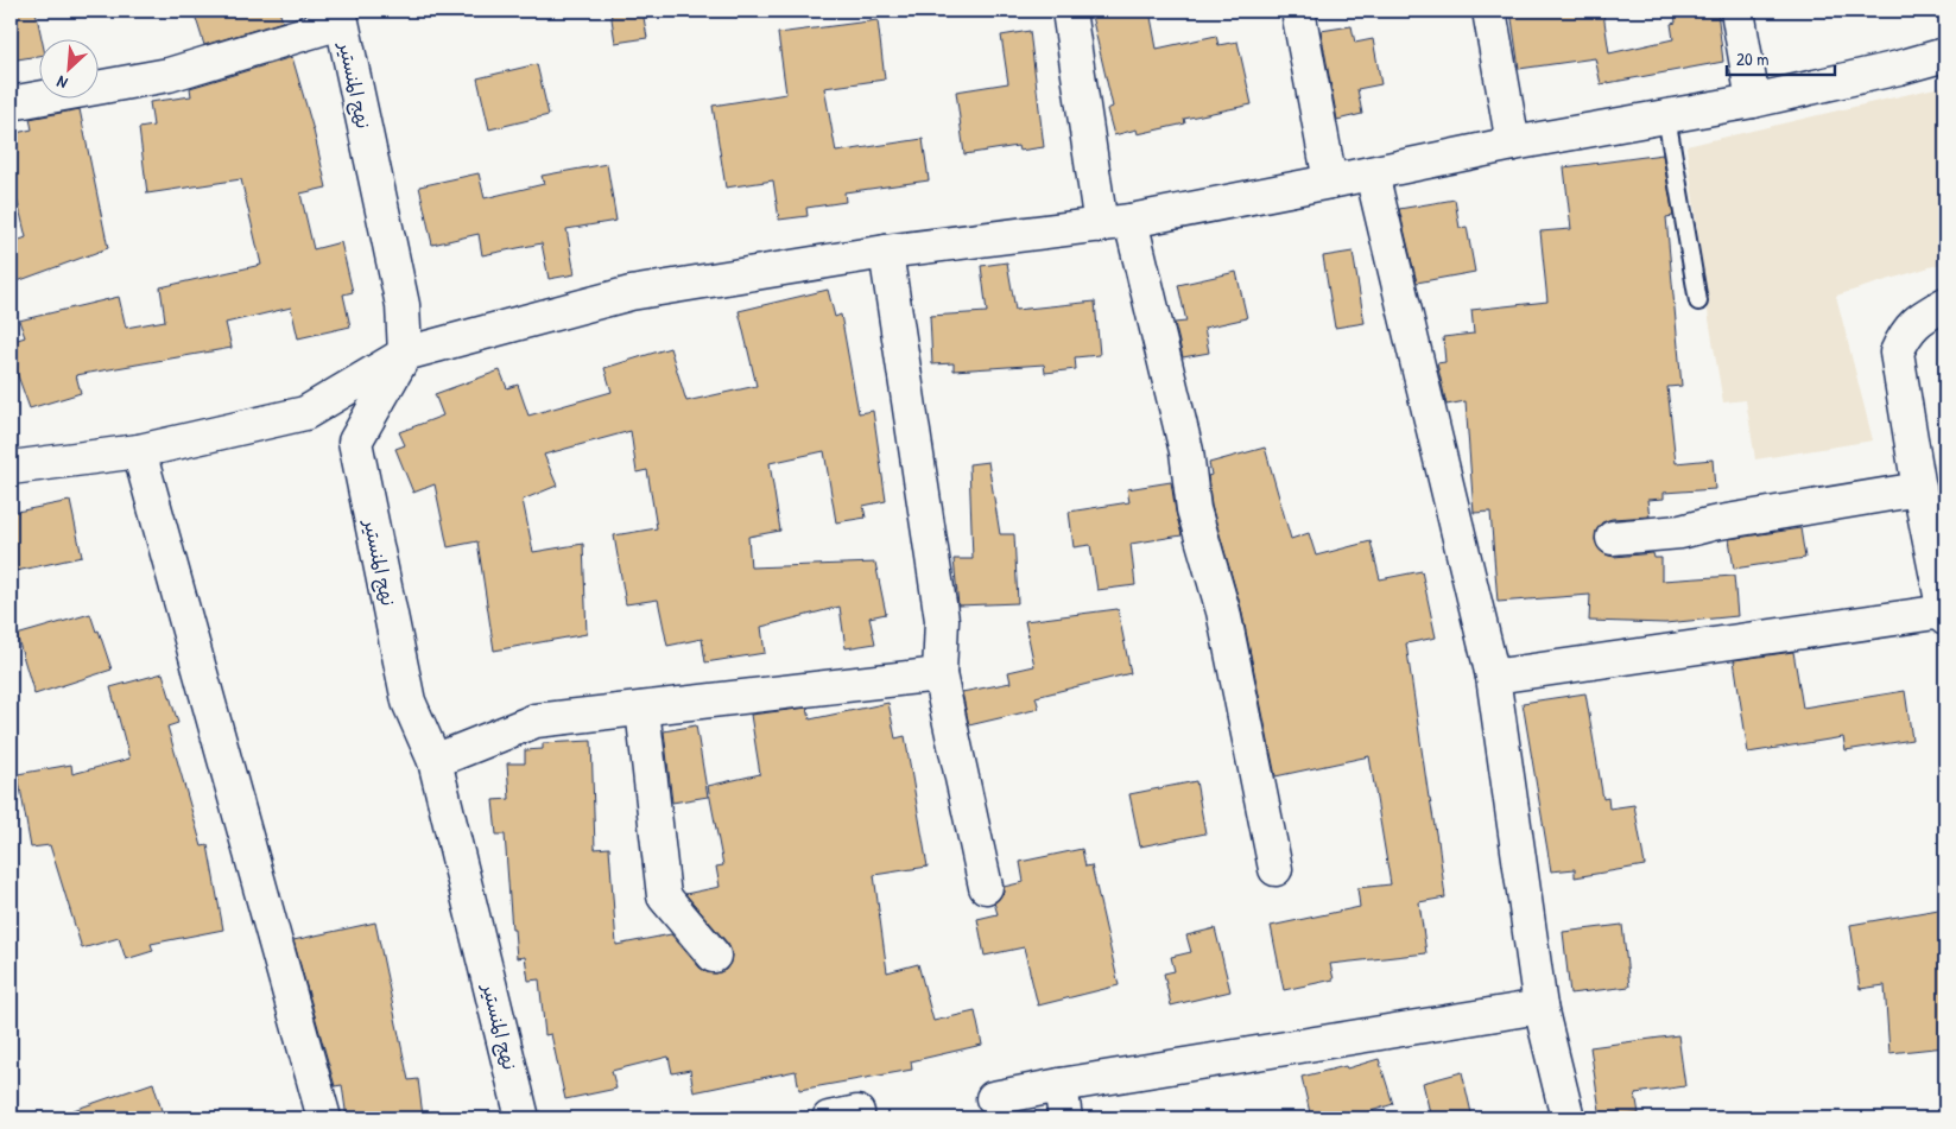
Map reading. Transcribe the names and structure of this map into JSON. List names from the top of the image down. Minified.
{"streets":{"street":["نهج المنستير"]},"scale_bar":"20 m","north":"bottom left"}
